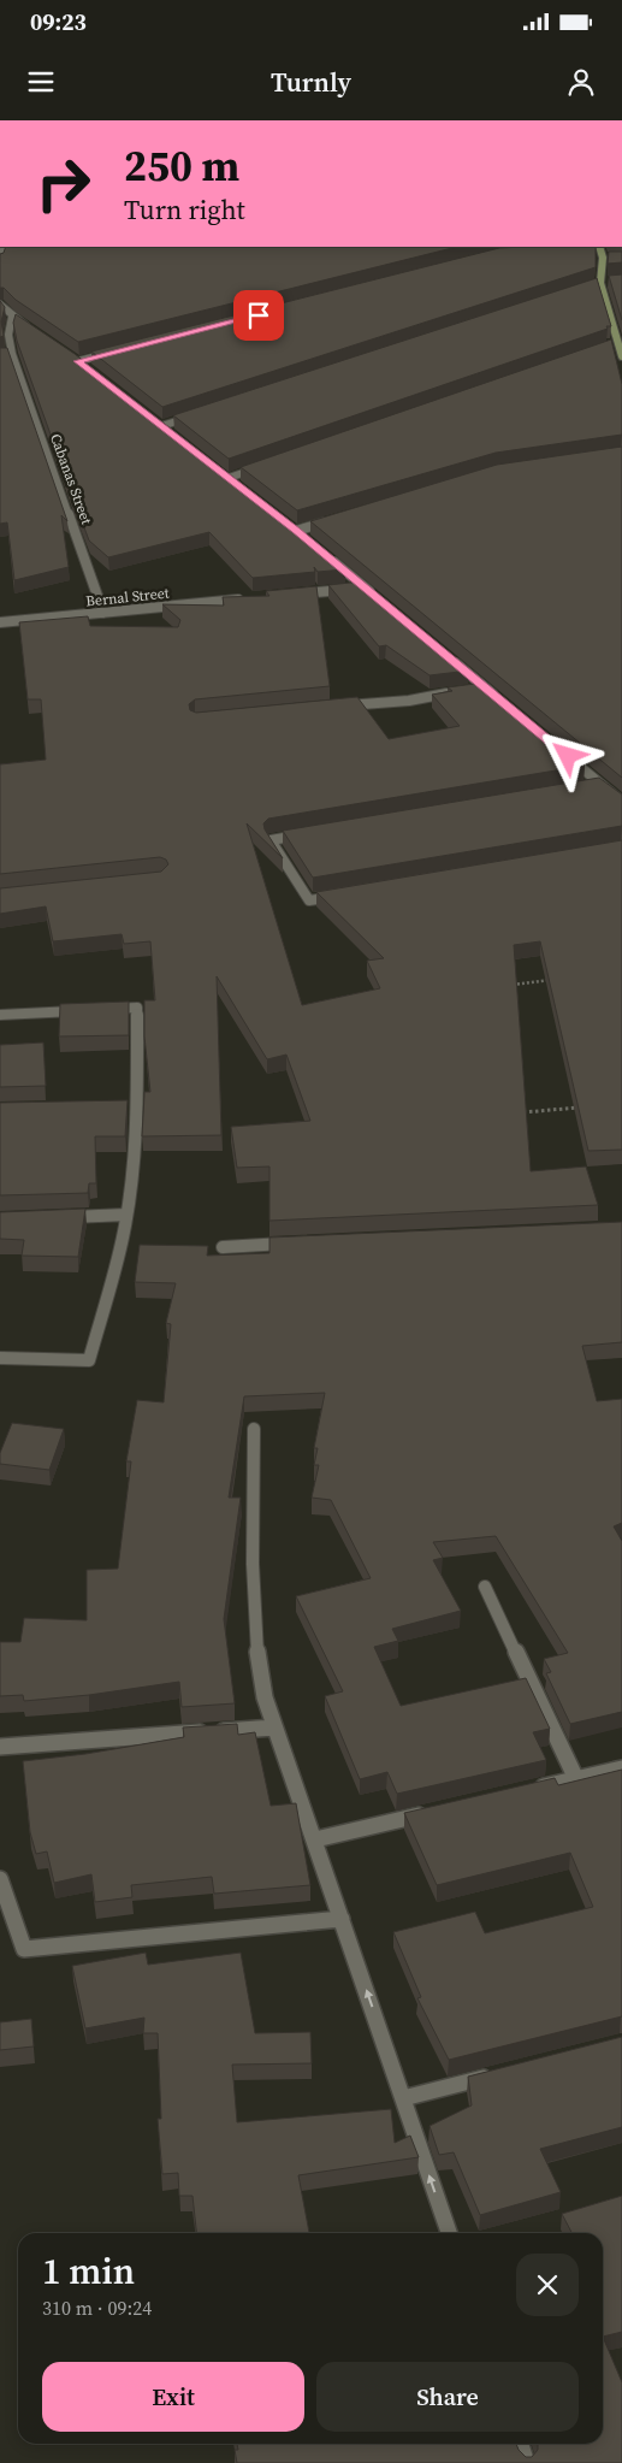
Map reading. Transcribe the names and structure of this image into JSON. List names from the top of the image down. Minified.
{"streets":{"street":["Cabanas Street","Bernal Street"]},"crossings":[["Cabanas Street","Bernal Street"]],"page":{"status":"09:23","header":"Turnly","turn":["250 m","Turn right"],"heading":["1 min","310 m · 09:24"],"buttons":["Exit","Share"]}}
